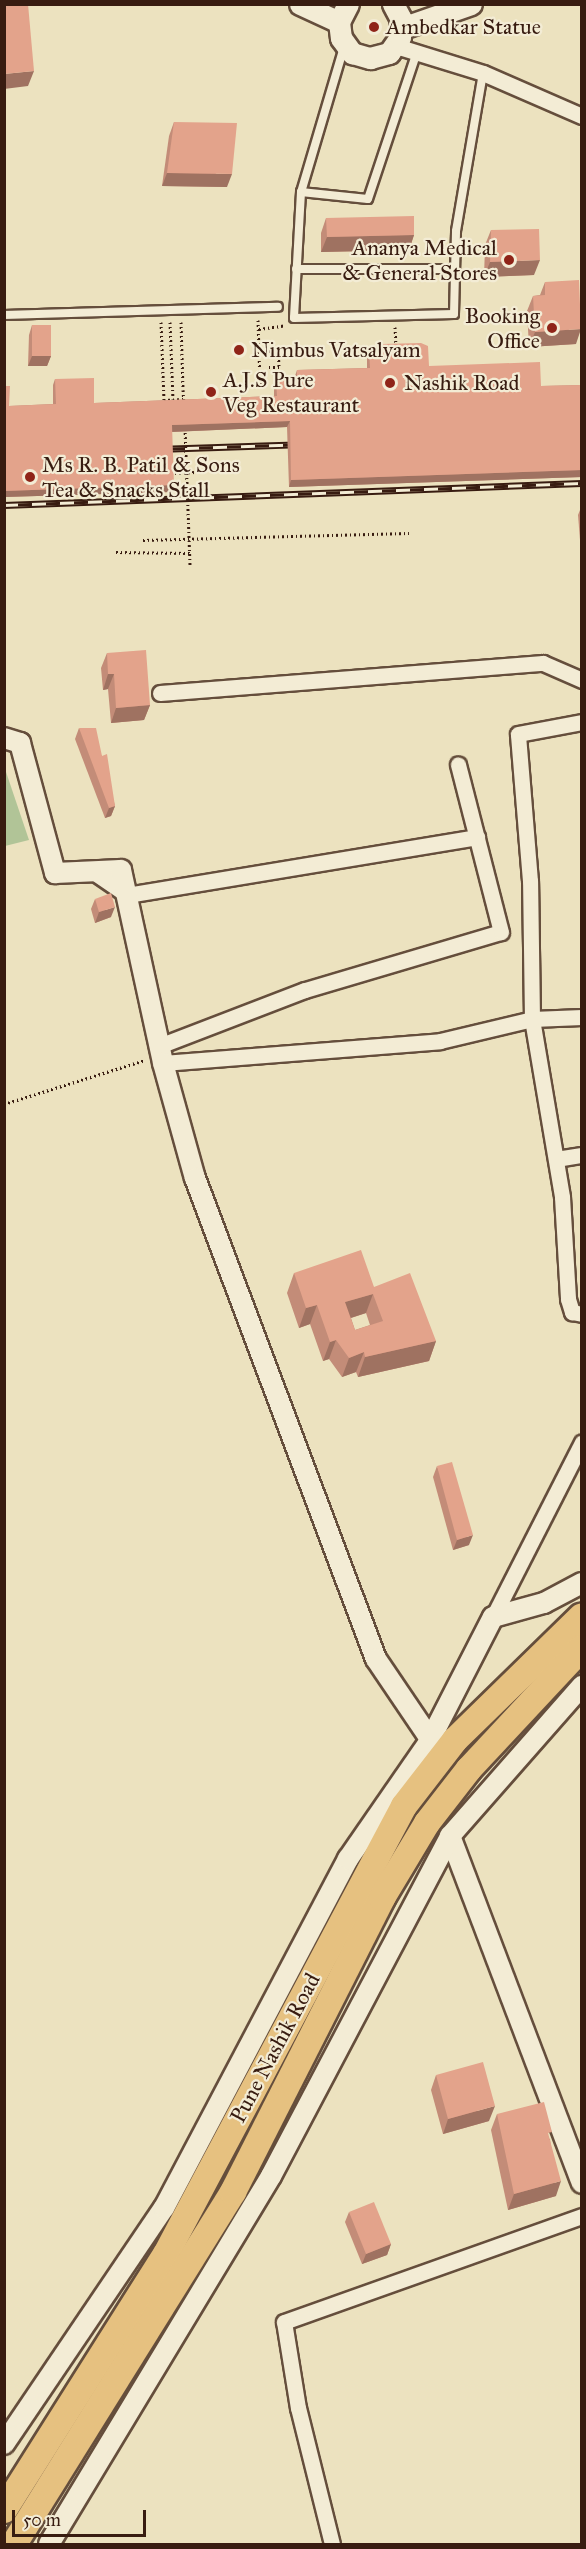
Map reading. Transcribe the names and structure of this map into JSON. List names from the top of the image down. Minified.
{"streets":{"highway":["Pune Nashik Road"]},"places":["Ambedkar Statue","Ananya Medical & General Stores","Booking Office","Nimbus Vatsalyam","Nashik Road","A.J.S Pure Veg Restaurant","Ms R. B. Patil & Sons Tea & Snacks Stall"],"scale_bar":"50 m"}
